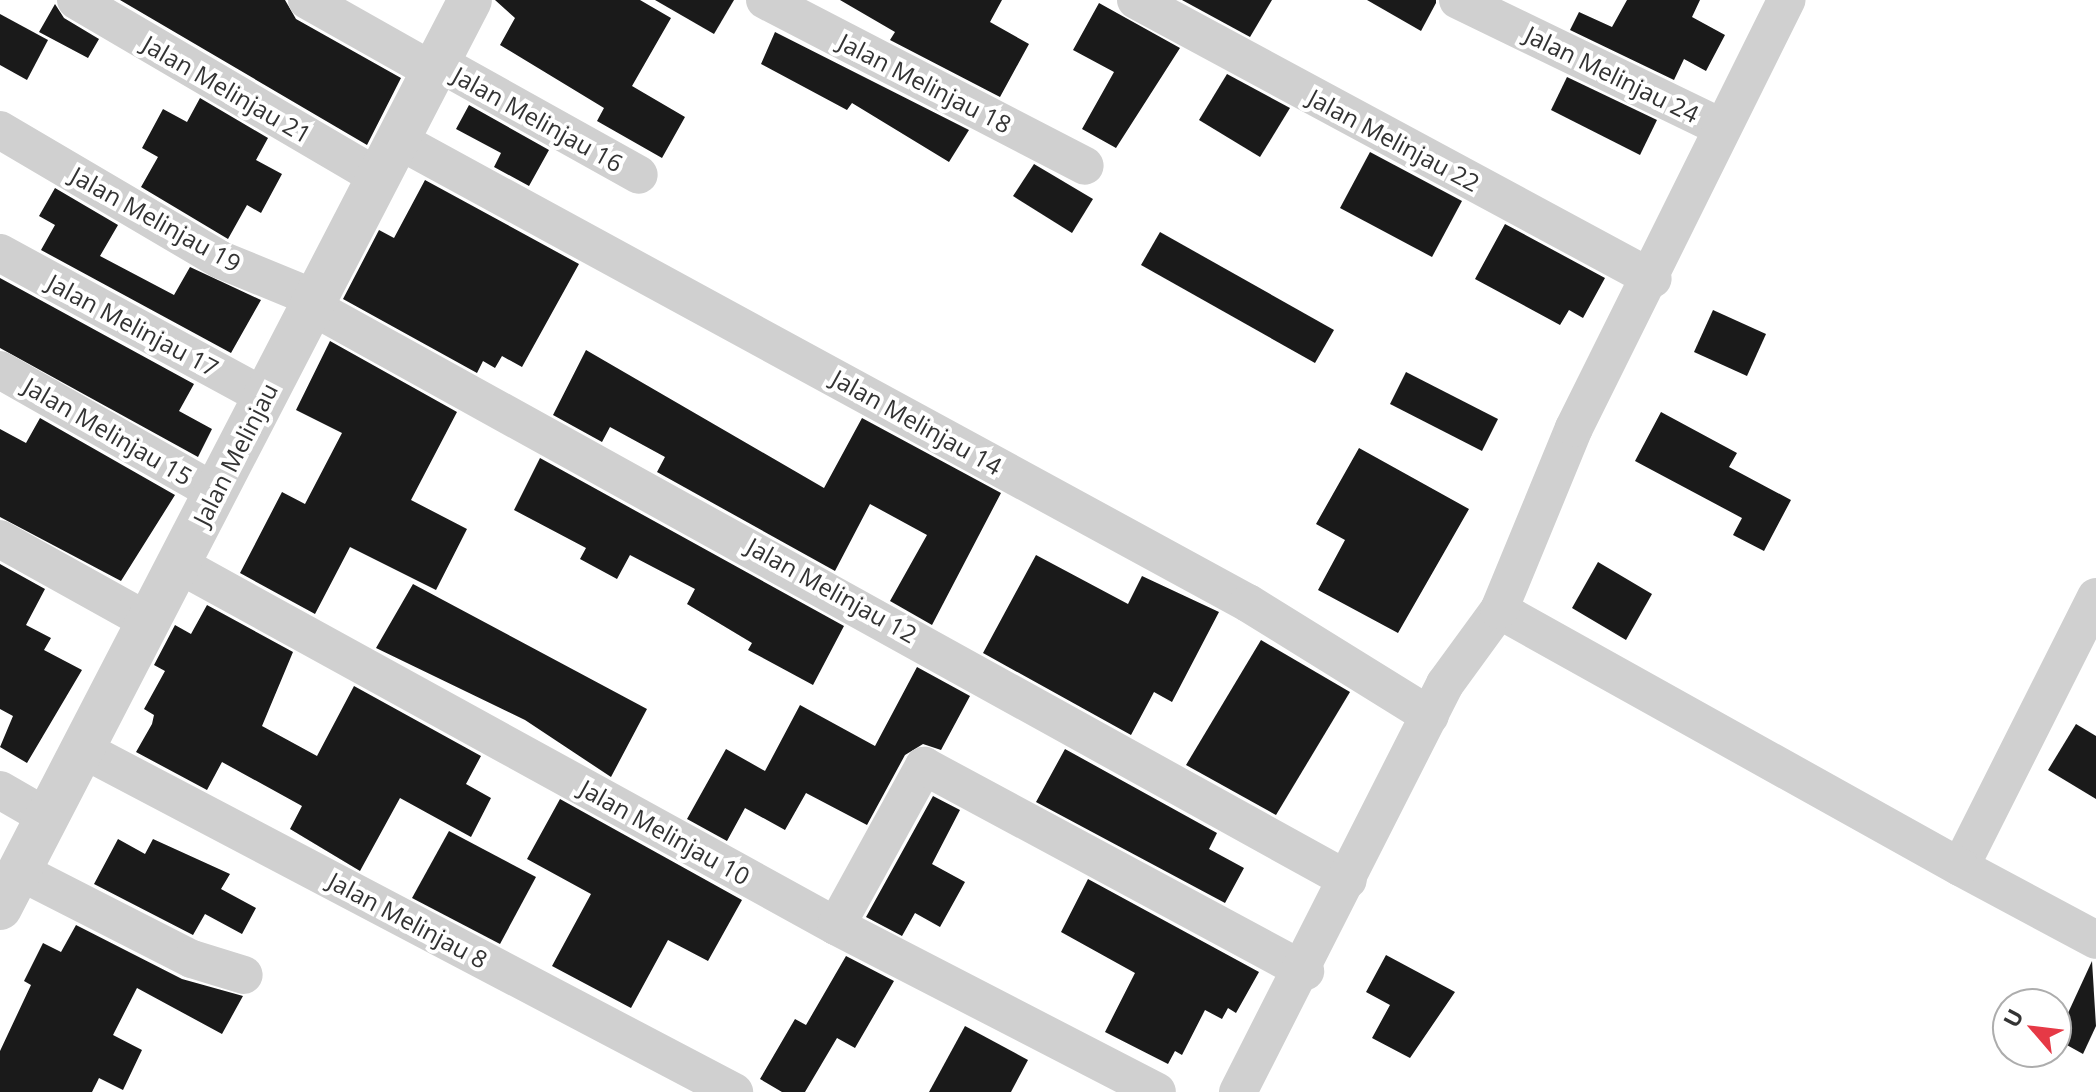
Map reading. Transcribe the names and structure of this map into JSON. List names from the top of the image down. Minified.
{"streets":{"street":["Jalan Melinjau 24","Jalan Melinjau 18","Jalan Melinjau 21","Jalan Melinjau 16","Jalan Melinjau 22","Jalan Melinjau 19","Jalan Melinjau 17","Jalan Melinjau 14","Jalan Melinjau 15","Jalan Melinjau","Jalan Melinjau 12","Jalan Melinjau 10","Jalan Melinjau 8"]},"crossings":[["Jalan Melinjau 21","Jalan Melinjau 14"],["Jalan Melinjau 21","Jalan Melinjau"],["Jalan Melinjau 16","Jalan Melinjau"],["Jalan Melinjau 19","Jalan Melinjau"],["Jalan Melinjau 19","Jalan Melinjau 12"],["Jalan Melinjau 17","Jalan Melinjau"],["Jalan Melinjau 14","Jalan Melinjau"],["Jalan Melinjau 15","Jalan Melinjau"],["Jalan Melinjau","Jalan Melinjau 12"],["Jalan Melinjau","Jalan Melinjau 10"],["Jalan Melinjau","Jalan Melinjau 8"]],"north":"top left"}
